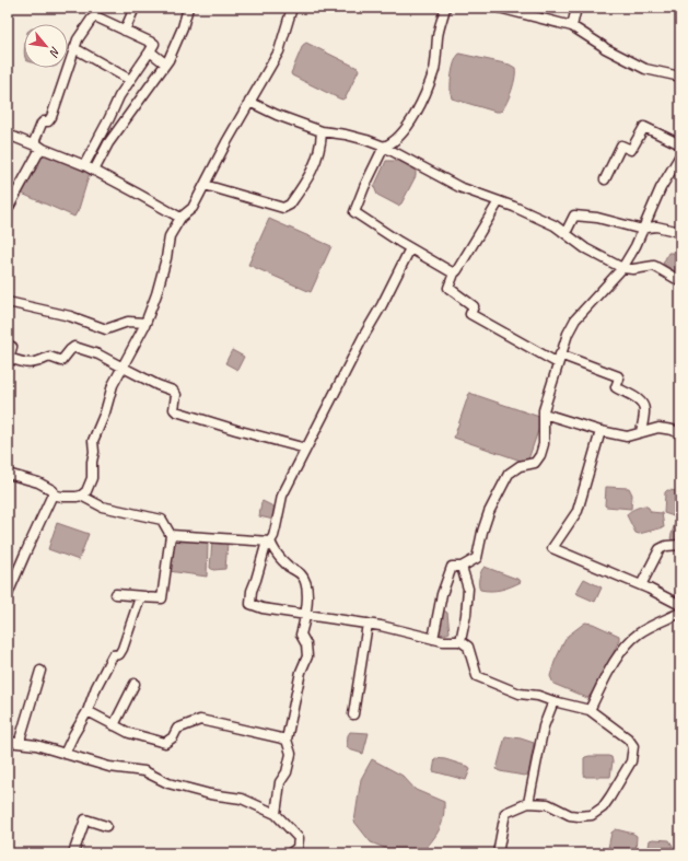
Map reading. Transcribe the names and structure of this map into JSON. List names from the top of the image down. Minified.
{"north":"bottom right"}
